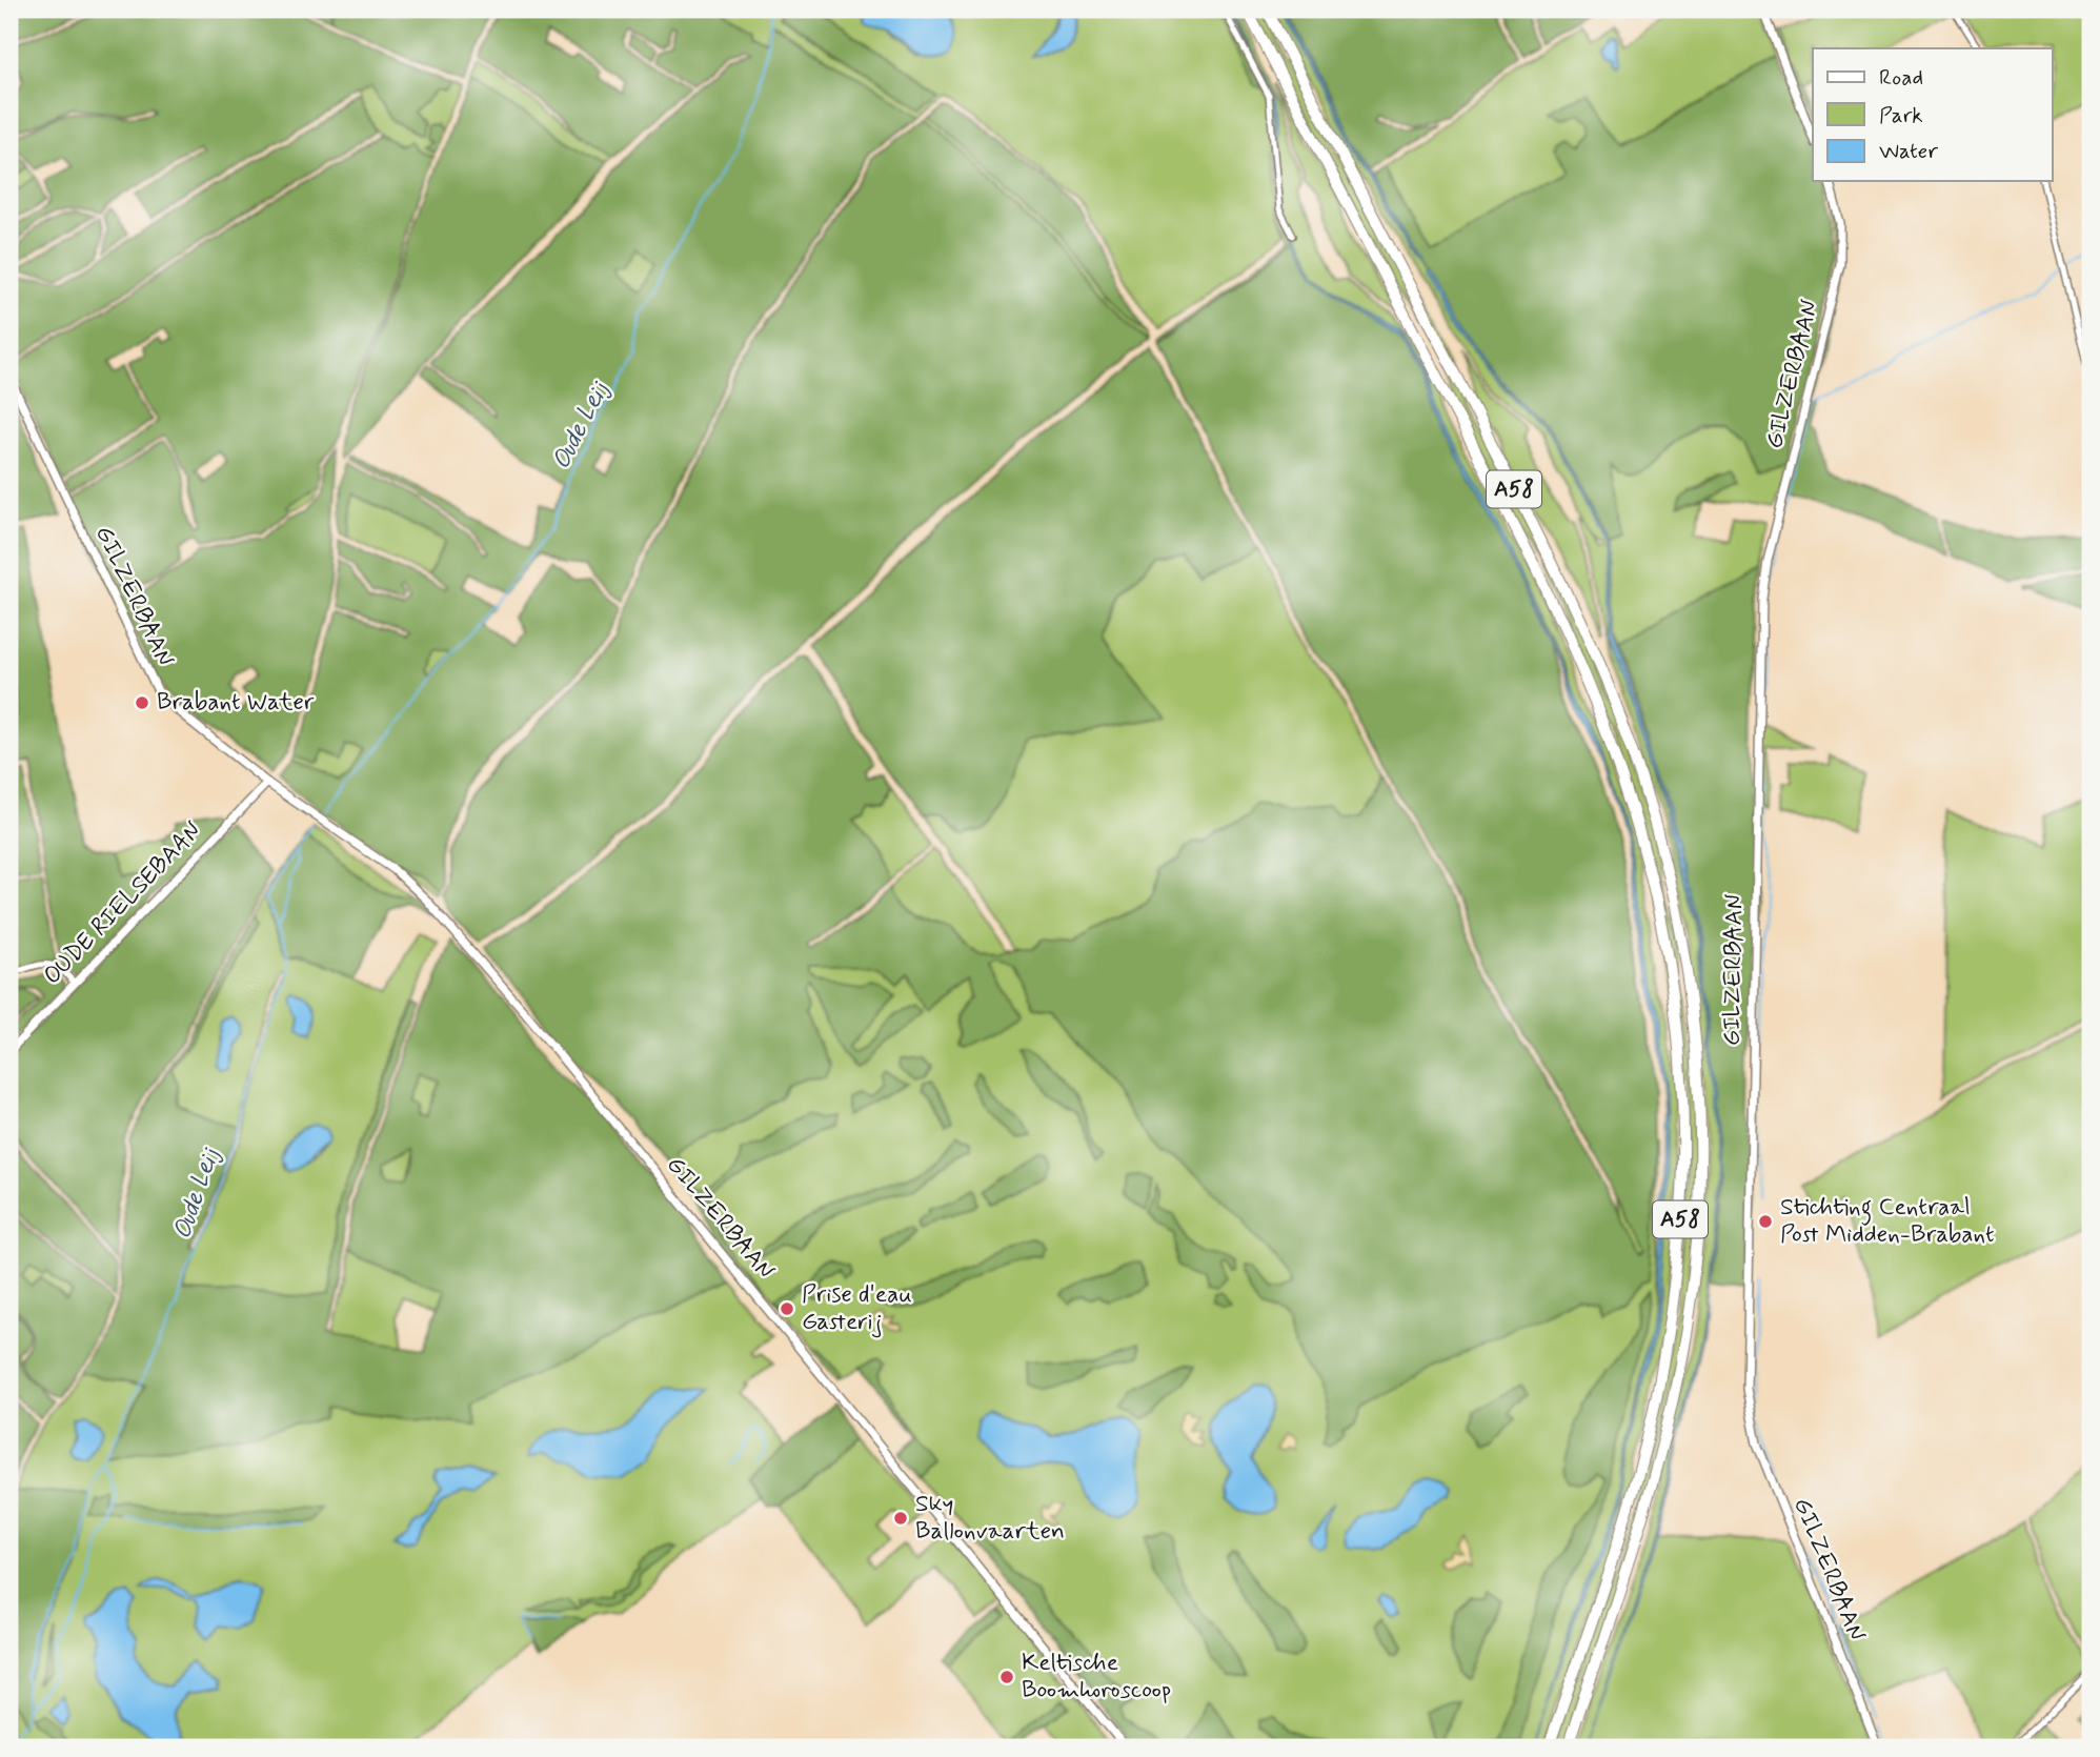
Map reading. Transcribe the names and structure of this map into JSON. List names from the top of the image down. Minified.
{"streets":{"highway":["A58"],"street":["GILZERBAAN","OUDE RIELSEBAAN"]},"crossings":[["GILZERBAAN","OUDE RIELSEBAAN"]],"water":["Oude Leij"],"places":["Brabant Water","Stichting Centraal Post Midden-Brabant","Prise d'eau Gasterij","Sky Ballonvaarten","Keltische Boomhoroscoop"],"legend":["Road","Park","Water"]}
